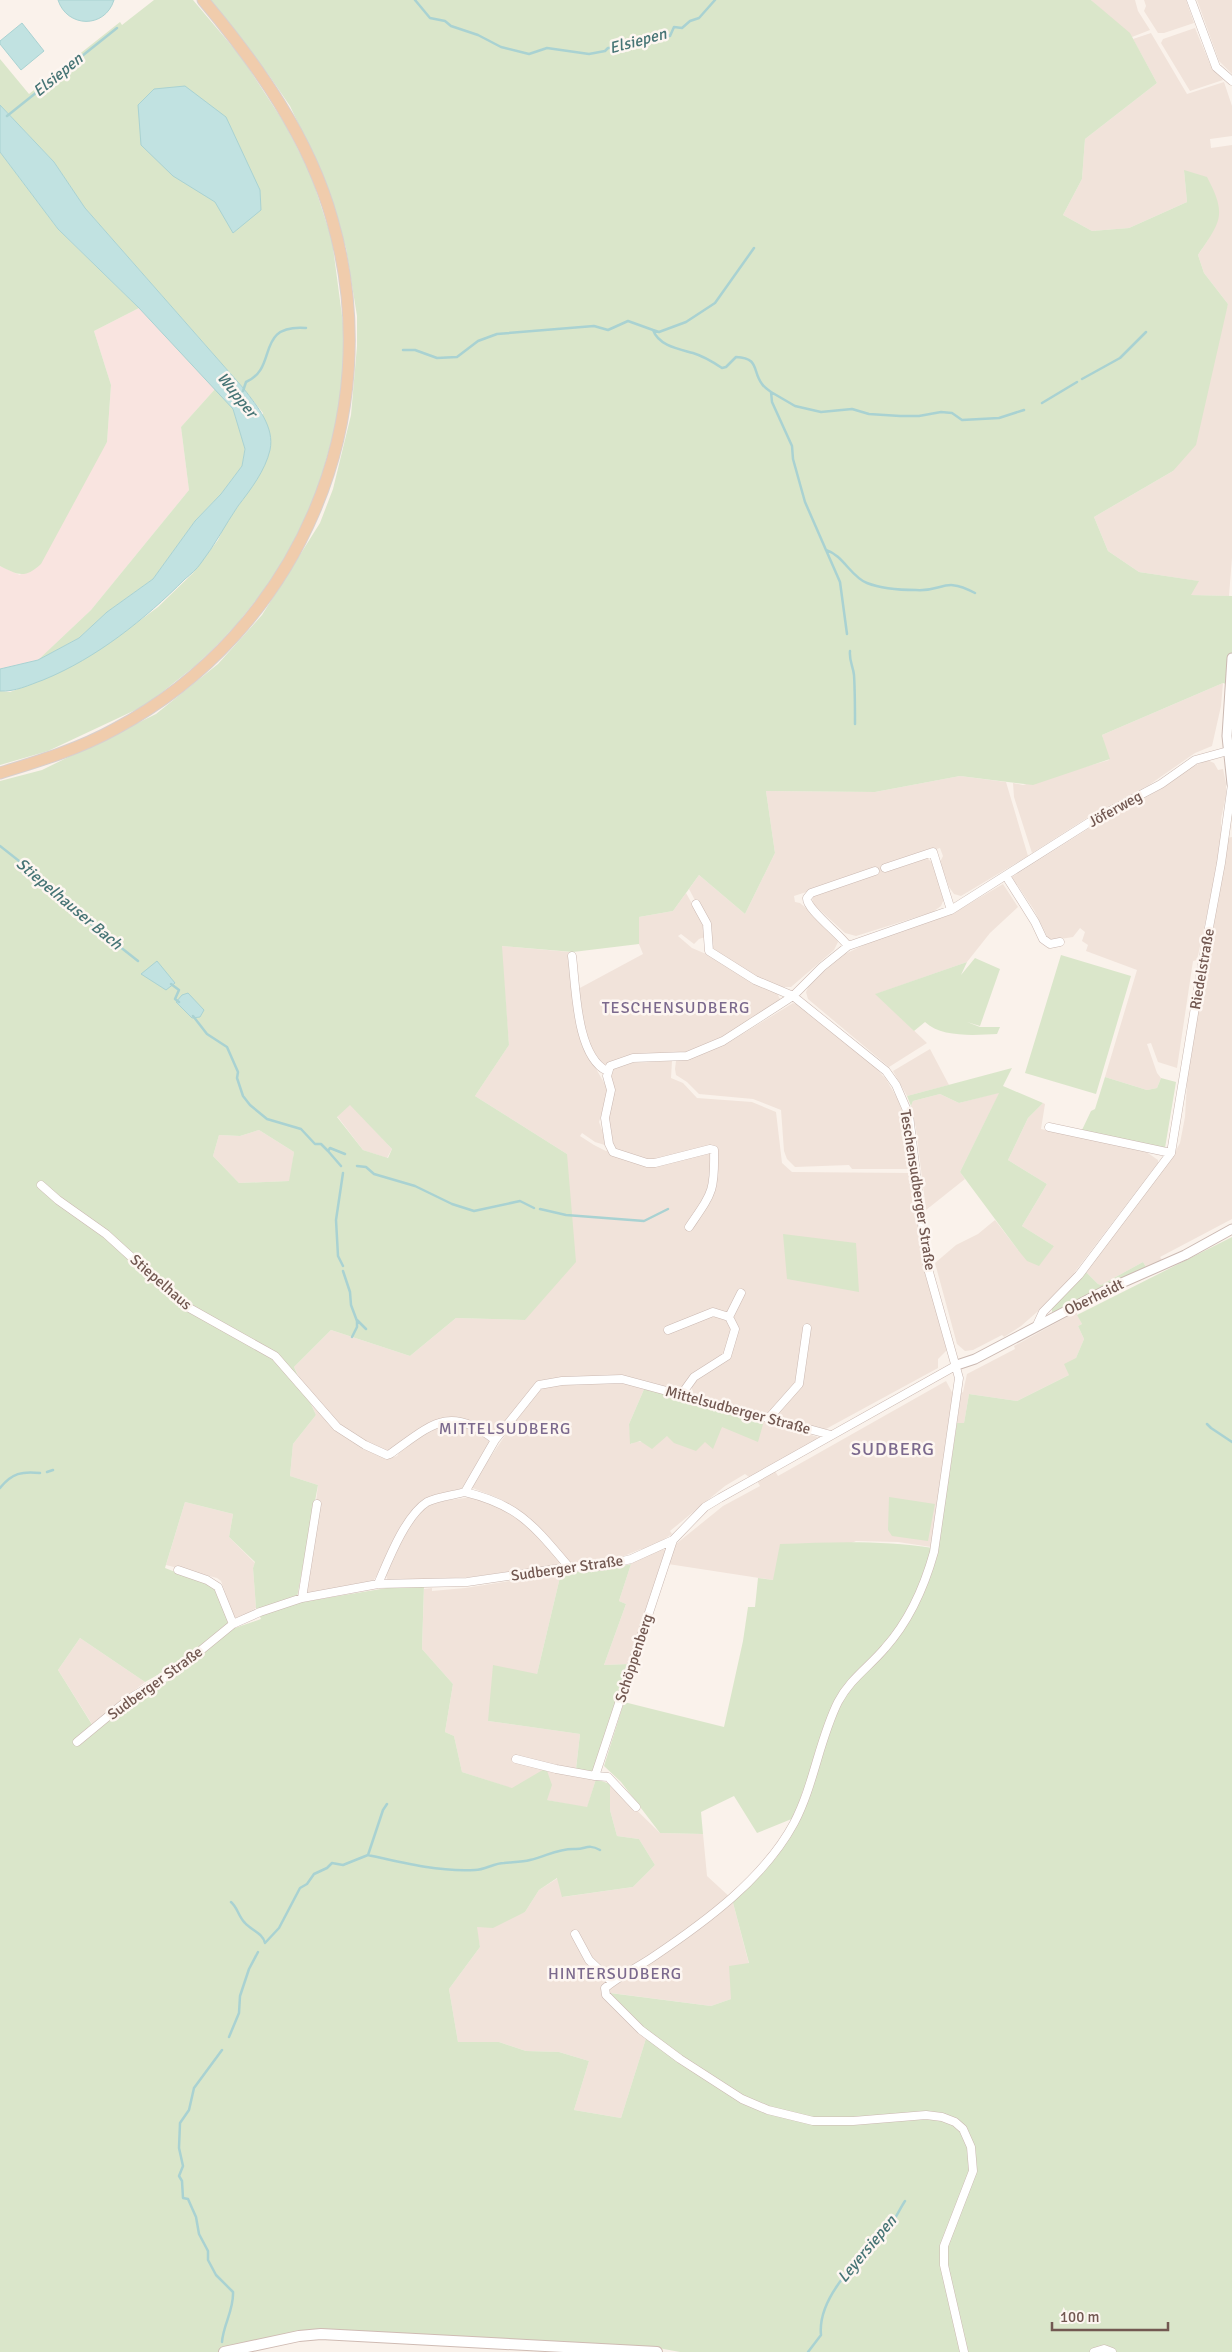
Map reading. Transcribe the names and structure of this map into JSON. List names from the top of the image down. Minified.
{"streets":{"street":["Jöferweg","Riedelstraße","Teschensudberger Straße","Stiepelhaus","Oberheidt","Mittelsudberger Straße","Sudberger Straße","Schöppenberg"]},"crossings":[["Jöferweg","Teschensudberger Straße"],["Riedelstraße","Oberheidt"],["Teschensudberger Straße","Oberheidt"],["Teschensudberger Straße","Sudberger Straße"],["Stiepelhaus","Mittelsudberger Straße"],["Oberheidt","Sudberger Straße"],["Mittelsudberger Straße","Sudberger Straße"],["Sudberger Straße","Schöppenberg"]],"districts":["TESCHENSUDBERG","MITTELSUDBERG","SUDBERG","HINTERSUDBERG"],"water":["Elsiepen","Wupper","Stiepelhauser Bach","Leyersiepen"],"scale_bar":"100 m"}
